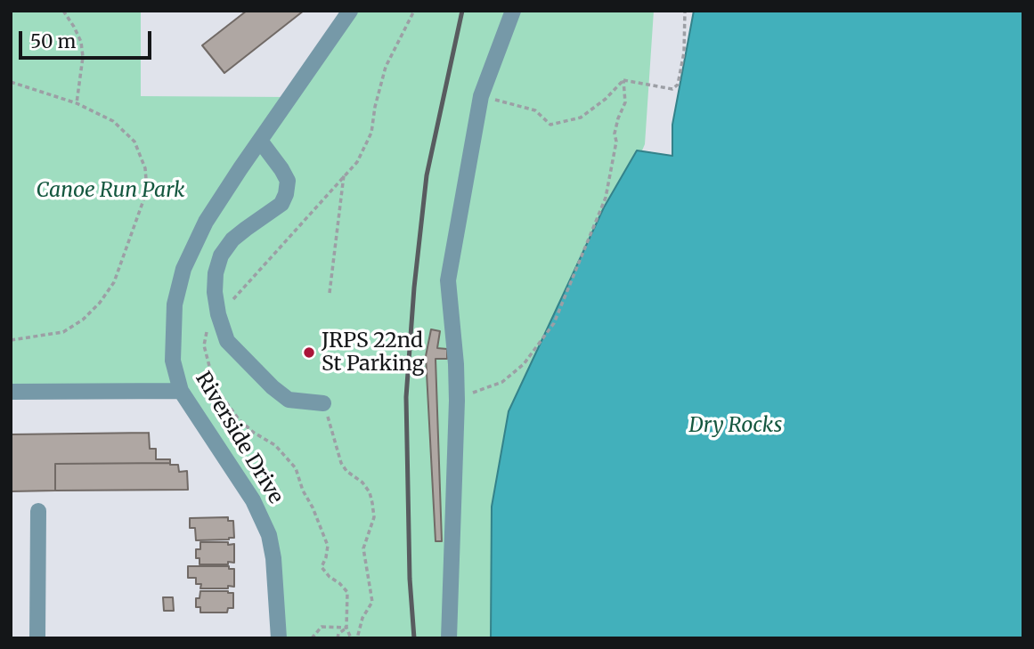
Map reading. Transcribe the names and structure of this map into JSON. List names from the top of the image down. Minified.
{"streets":{"street":["Riverside Drive"]},"parks":["Canoe Run Park","Dry Rocks"],"places":["JRPS 22nd St Parking"],"scale_bar":"50 m"}
